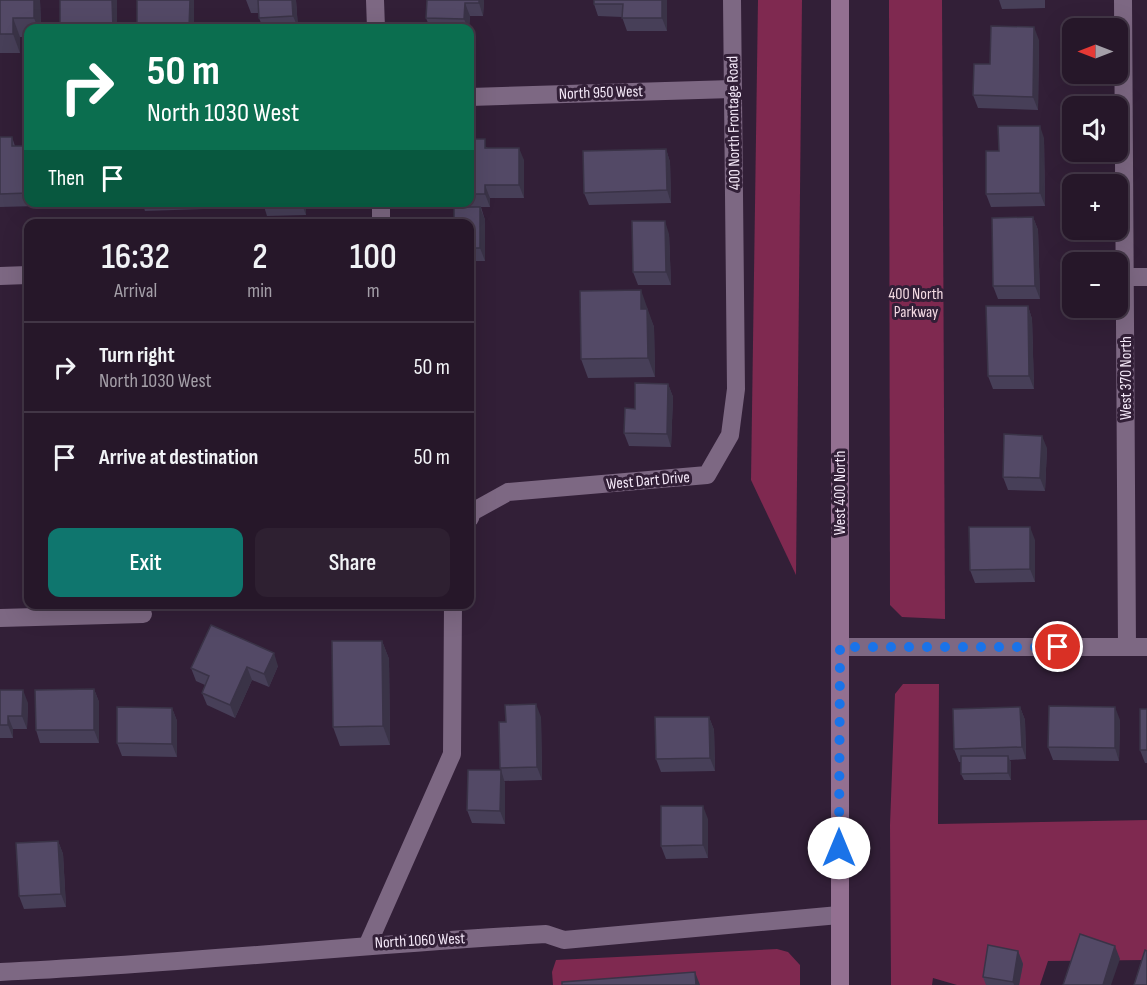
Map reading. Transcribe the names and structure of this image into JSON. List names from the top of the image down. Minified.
{"streets":{"main road":["West 400 North"],"street":["North 950 West","400 North Frontage Road","West 370 North","West Dart Drive","North 1060 West"]},"crossings":[["North 950 West","400 North Frontage Road"],["400 North Frontage Road","West Dart Drive"],["West 400 North","North 1060 West"]],"parks":["400 North Parkway"],"north":"left","page":{"map_buttons":["+","−"],"turn":["50 m","North 1030 West"],"then":"Then","eta":["16:32","Arrival","2","min","100","m"],"list":[{"name":"Turn right","note":"North 1030 West","value":"50 m"},{"name":"Arrive at destination","value":"50 m"}],"buttons":["Exit","Share"]}}
